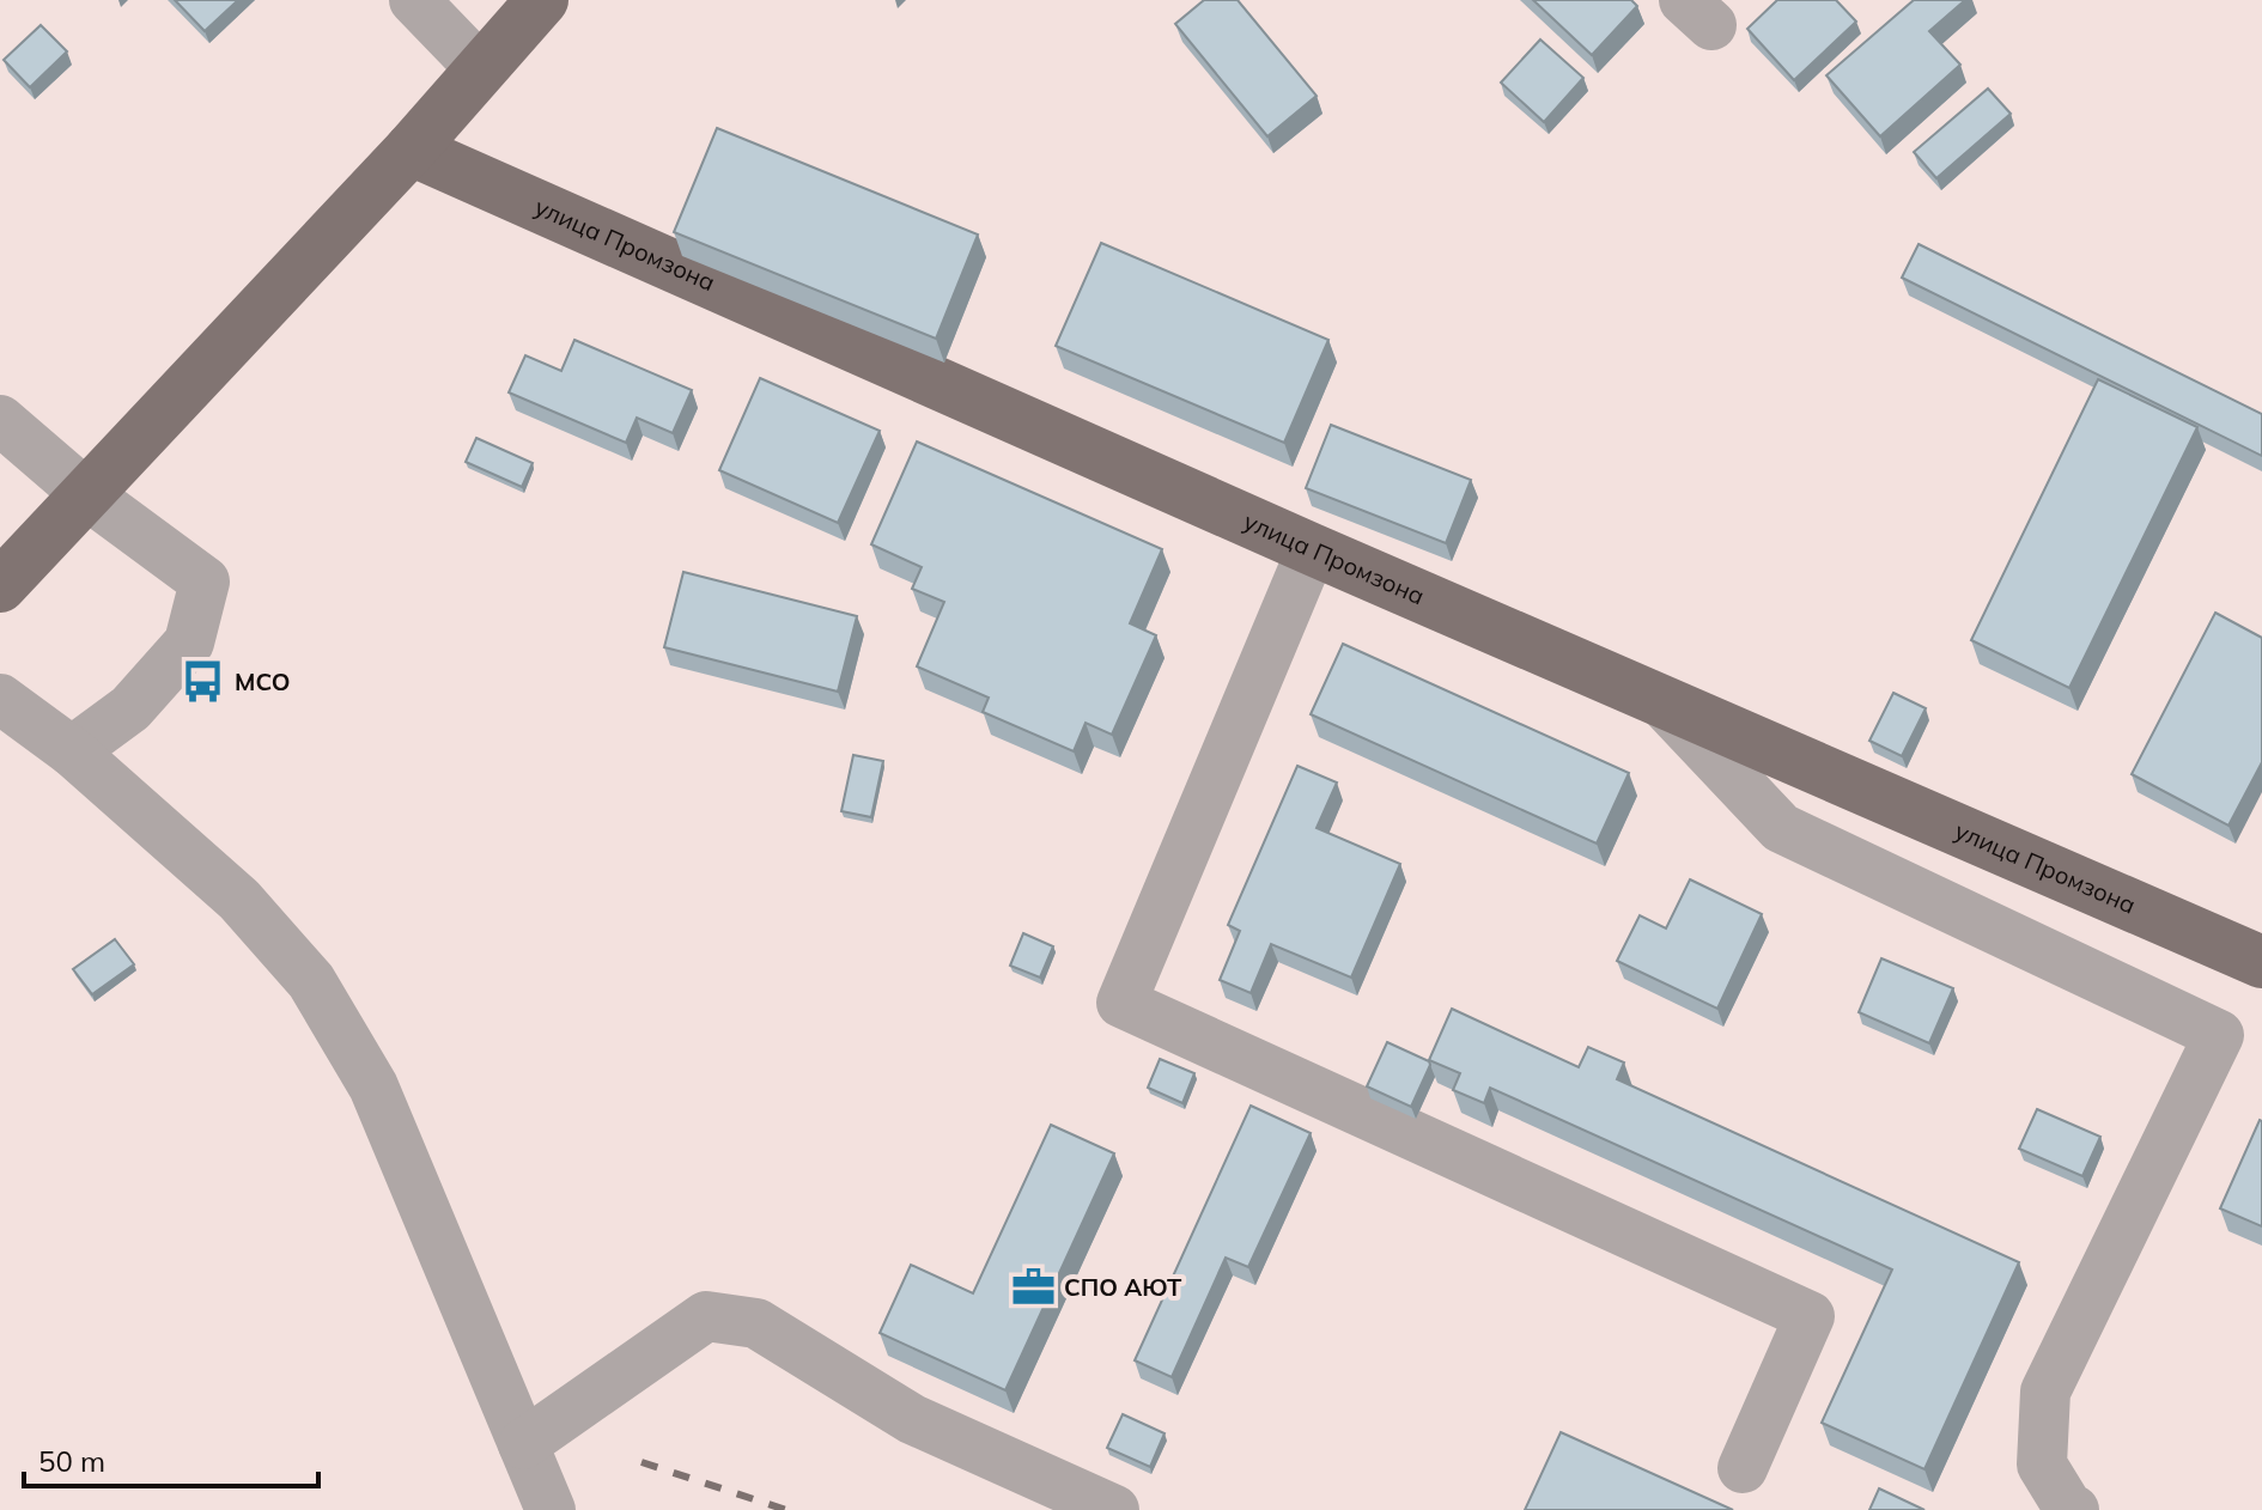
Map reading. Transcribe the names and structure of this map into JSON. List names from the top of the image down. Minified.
{"streets":{"main road":["улица Промзона"]},"places":{"bus stop":["МСО"],"office":["СПО АЮТ"]},"scale_bar":"50 m"}
